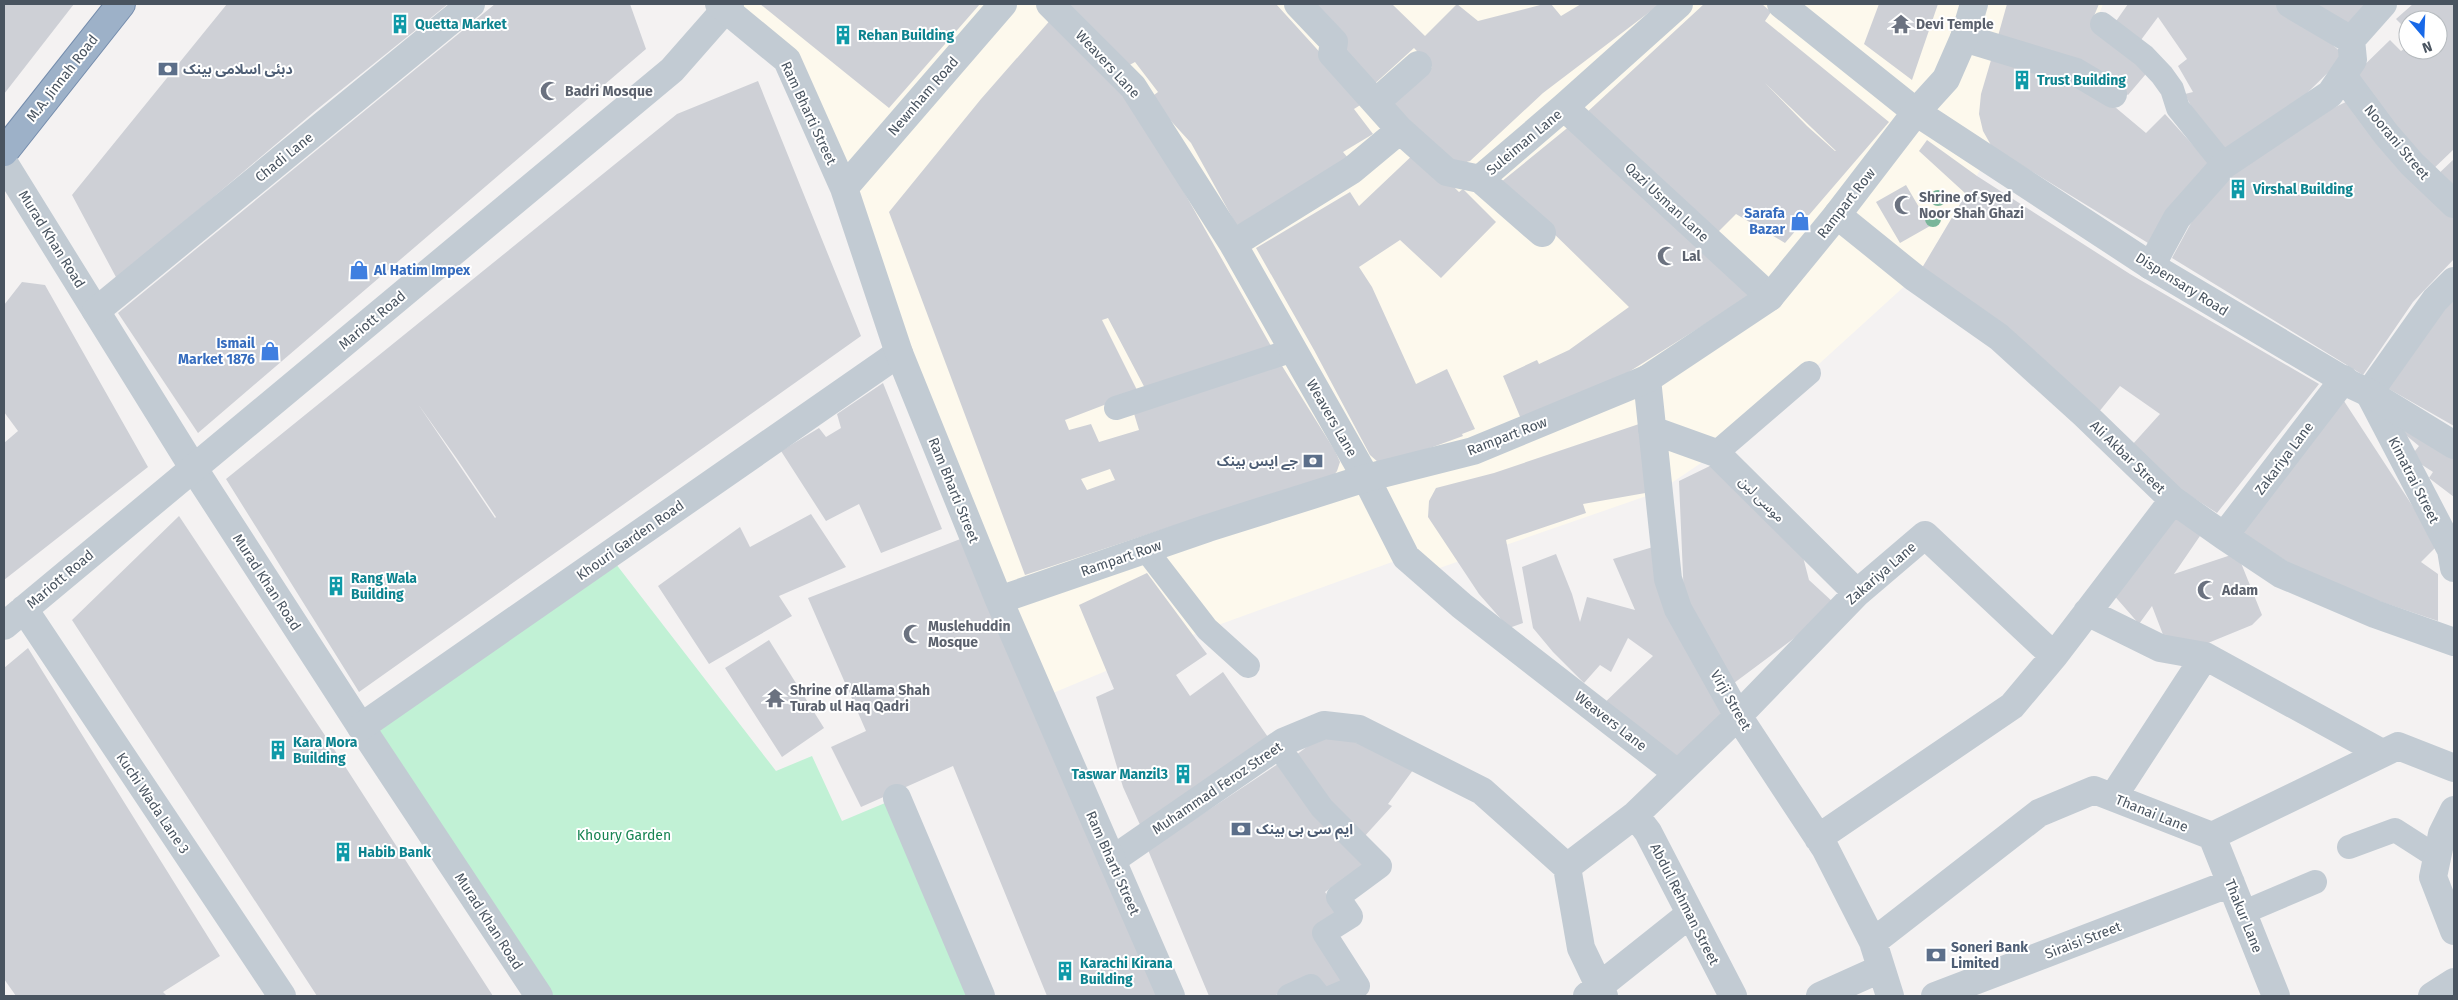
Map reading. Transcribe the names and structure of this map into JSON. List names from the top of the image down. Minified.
{"streets":{"highway":["M.A. Jinnah Road"],"street":["Weavers Lane","Newnham Road","Ram Bharti Street","Suleiman Lane","Noorani Street","Chadi Lane","Qazi Usman Lane","Rampart Row","Murad Khan Road","Dispensary Road","Mariott Road","Ali Akbar Street","Zakariya Lane","Kimatrai Street","موسی لین","Khouri Garden Road","Virji Street","Muhammad Feroz Street","Kuchi Wada Lane 3","Thanai Lane","Abdul Rehman Street","Thakur Lane","Siraisi Street"]},"crossings":[["Weavers Lane","Rampart Row"],["Weavers Lane","Zakariya Lane"],["Newnham Road","Ram Bharti Street"],["Ram Bharti Street","Rampart Row"],["Ram Bharti Street","Mariott Road"],["Ram Bharti Street","Khouri Garden Road"],["Ram Bharti Street","Muhammad Feroz Street"],["Suleiman Lane","Qazi Usman Lane"],["Chadi Lane","Murad Khan Road"],["Qazi Usman Lane","Rampart Row"],["Rampart Row","Dispensary Road"],["Rampart Row","Ali Akbar Street"],["Rampart Row","Virji Street"],["Murad Khan Road","Mariott Road"],["Murad Khan Road","Khouri Garden Road"],["Dispensary Road","Zakariya Lane"],["Dispensary Road","Kimatrai Street"],["Mariott Road","Kuchi Wada Lane 3"],["Ali Akbar Street","Zakariya Lane"],["Zakariya Lane","موسی لین"],["Zakariya Lane","Virji Street"],["Zakariya Lane","Muhammad Feroz Street"],["Zakariya Lane","Abdul Rehman Street"],["موسی لین","Virji Street"],["Virji Street","Thanai Lane"],["Thanai Lane","Thakur Lane"],["Thakur Lane","Siraisi Street"]],"parks":["Khoury Garden"],"places":{"building":["Quetta Market","Rehan Building","Trust Building","Virshal Building","Rang Wala Building","Kara Mora Building","Taswar Manzil3","Habib Bank","Karachi Kirana Building"],"temple":["Devi Temple","Shrine of Allama Shah Turab ul Haq Qadri"],"bank":["دبئی اسلامی بینک","جے ایس بینک","ایم سی بی بینک","Soneri Bank Limited"],"mosque":["Badri Mosque","Shrine of Syed Noor Shah Ghazi","Lal","Adam","Muslehuddin Mosque"],"shop":["Sarafa Bazar","Al Hatim Impex","Ismail Market 1876"]},"north":"bottom"}
